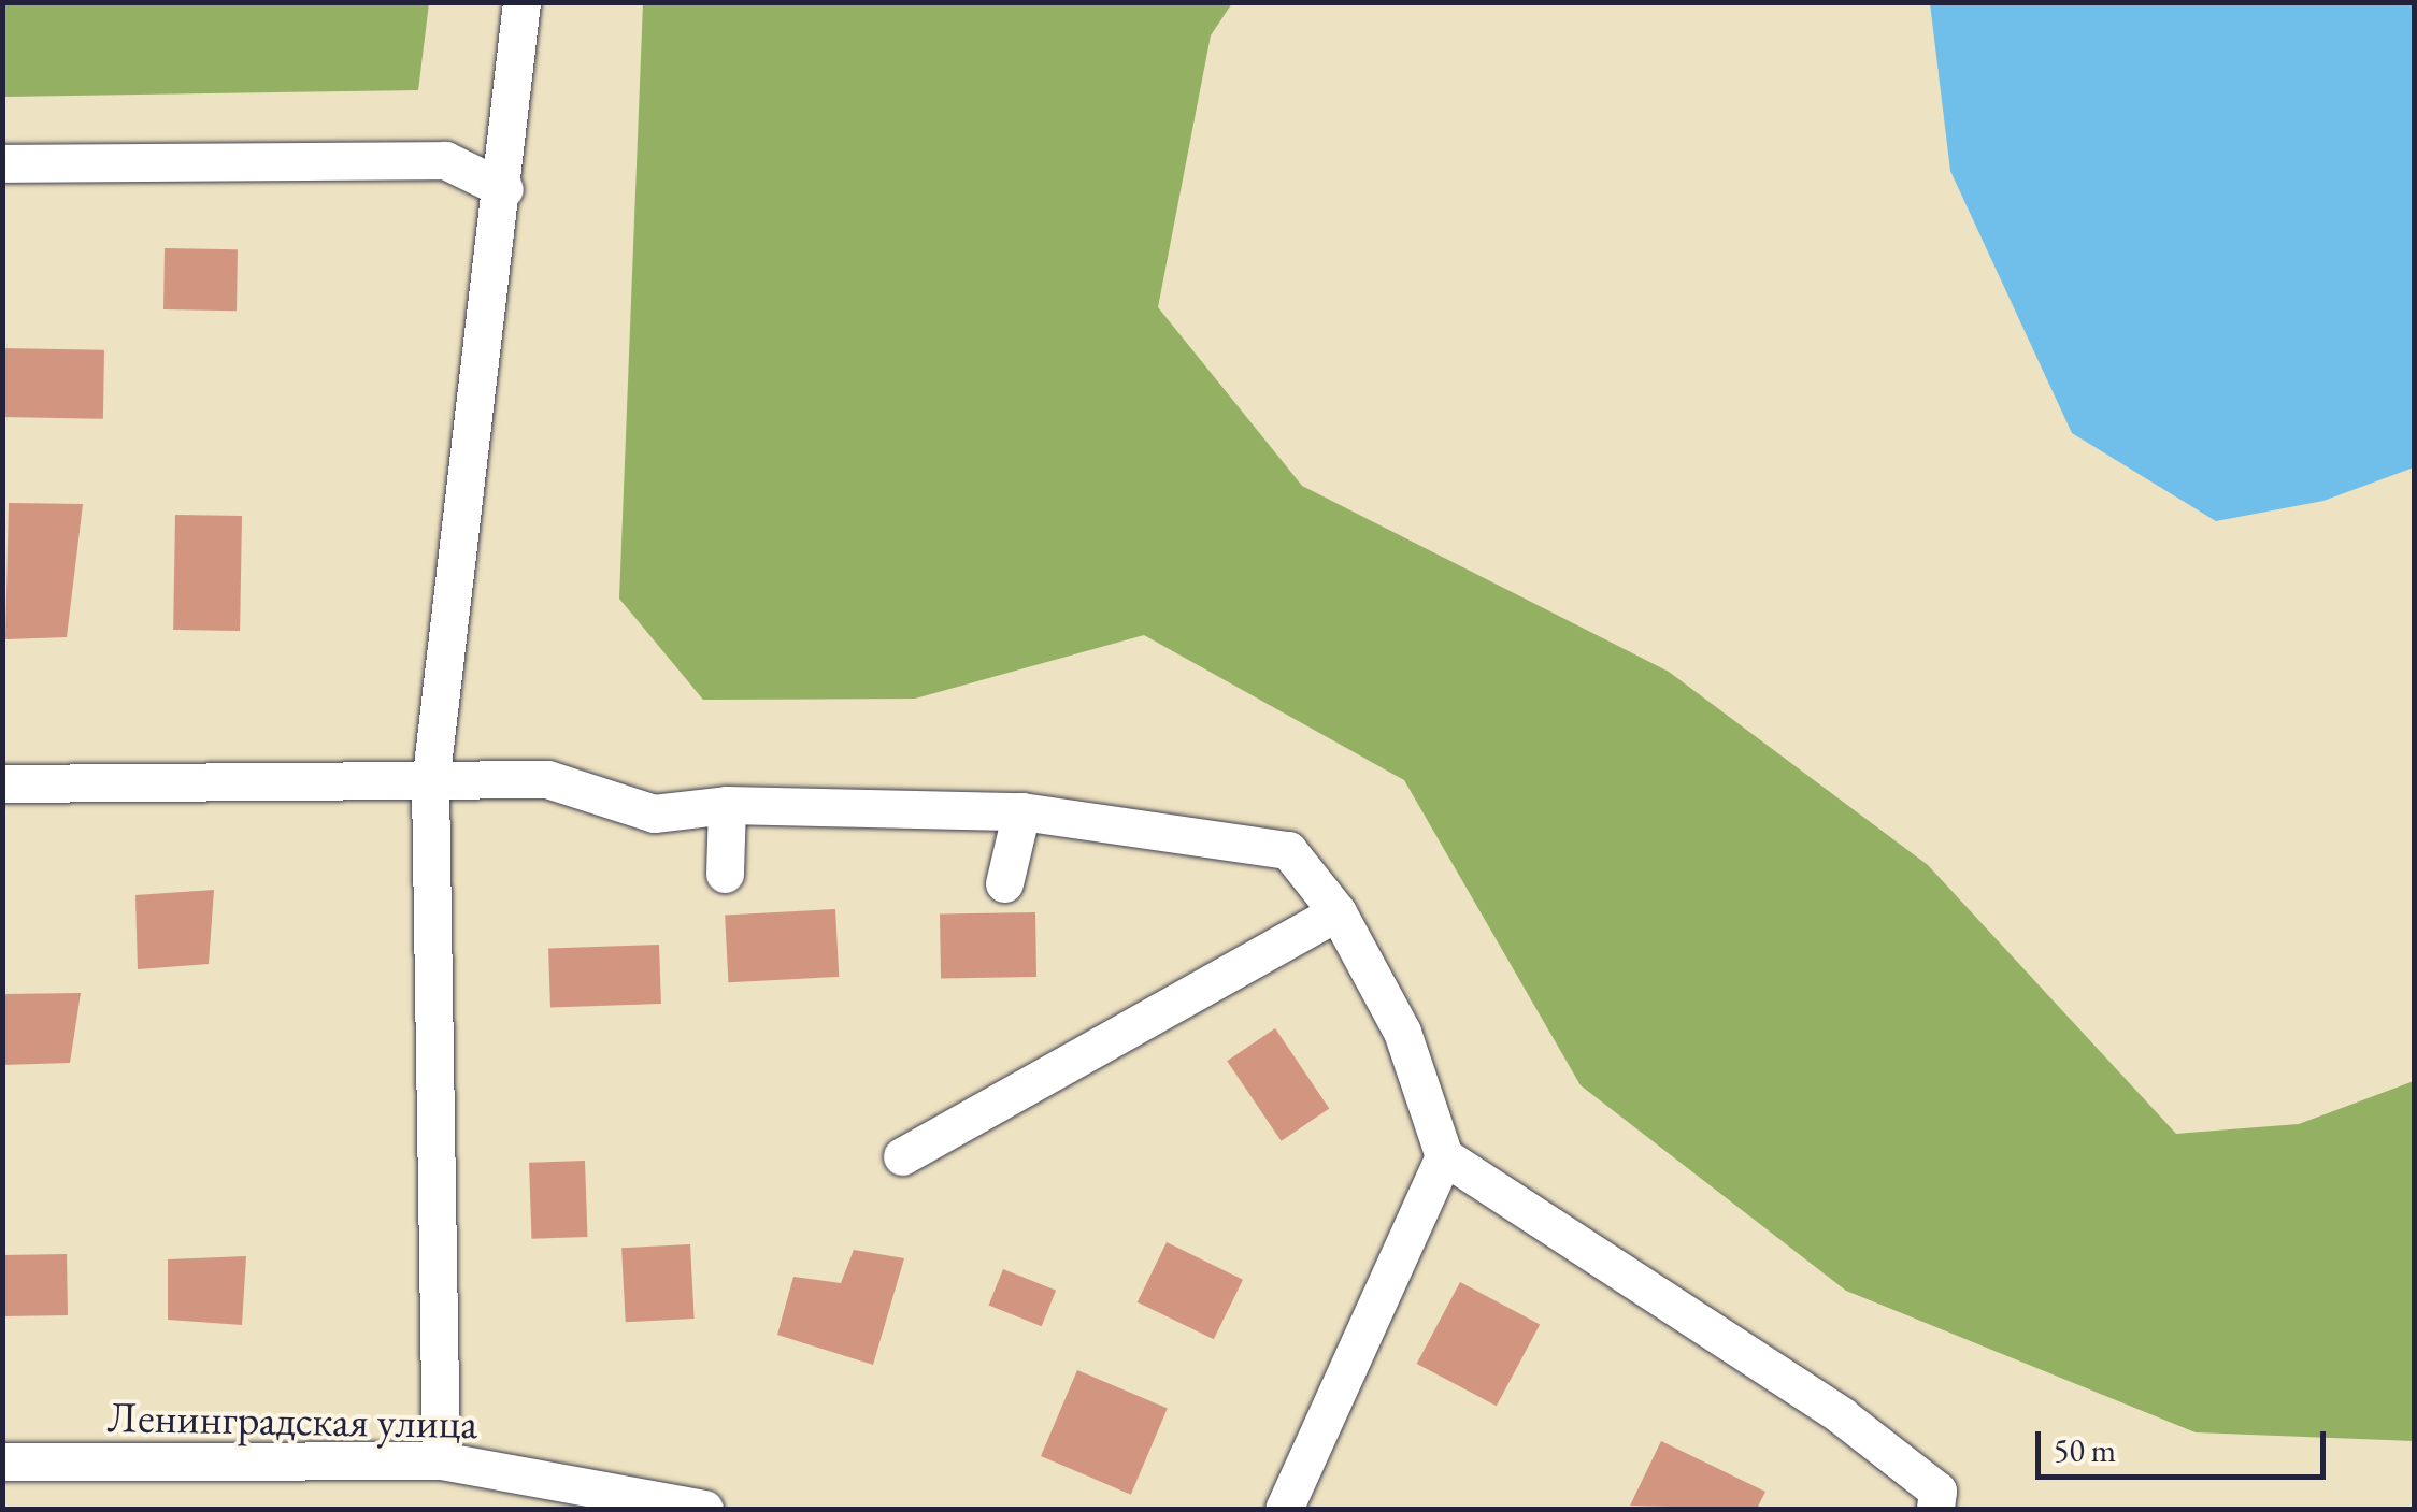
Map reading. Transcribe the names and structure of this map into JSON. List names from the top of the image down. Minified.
{"streets":{"street":["Ленинградская улица"]},"scale_bar":"50 m"}
